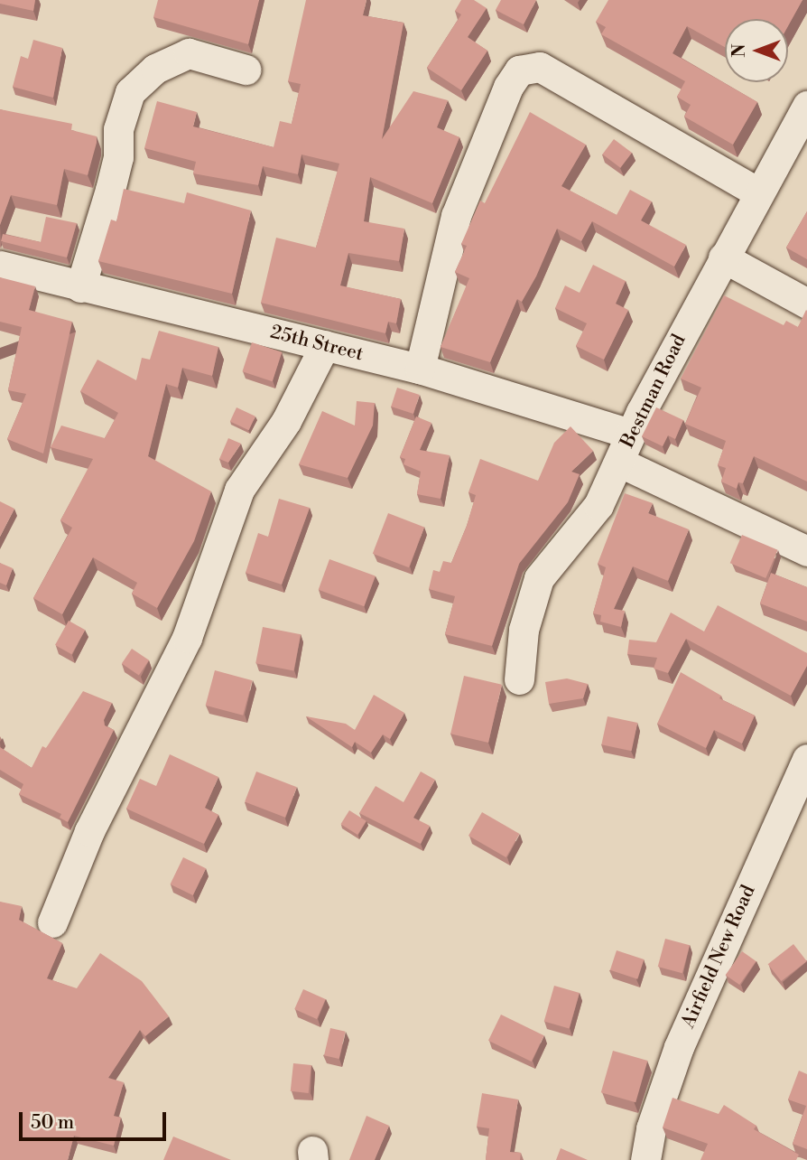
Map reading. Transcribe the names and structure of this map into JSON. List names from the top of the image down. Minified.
{"streets":{"street":["25th Street","Bestman Road","Airfield New Road"]},"crossings":[["25th Street","Bestman Road"]],"scale_bar":"50 m","north":"left"}
